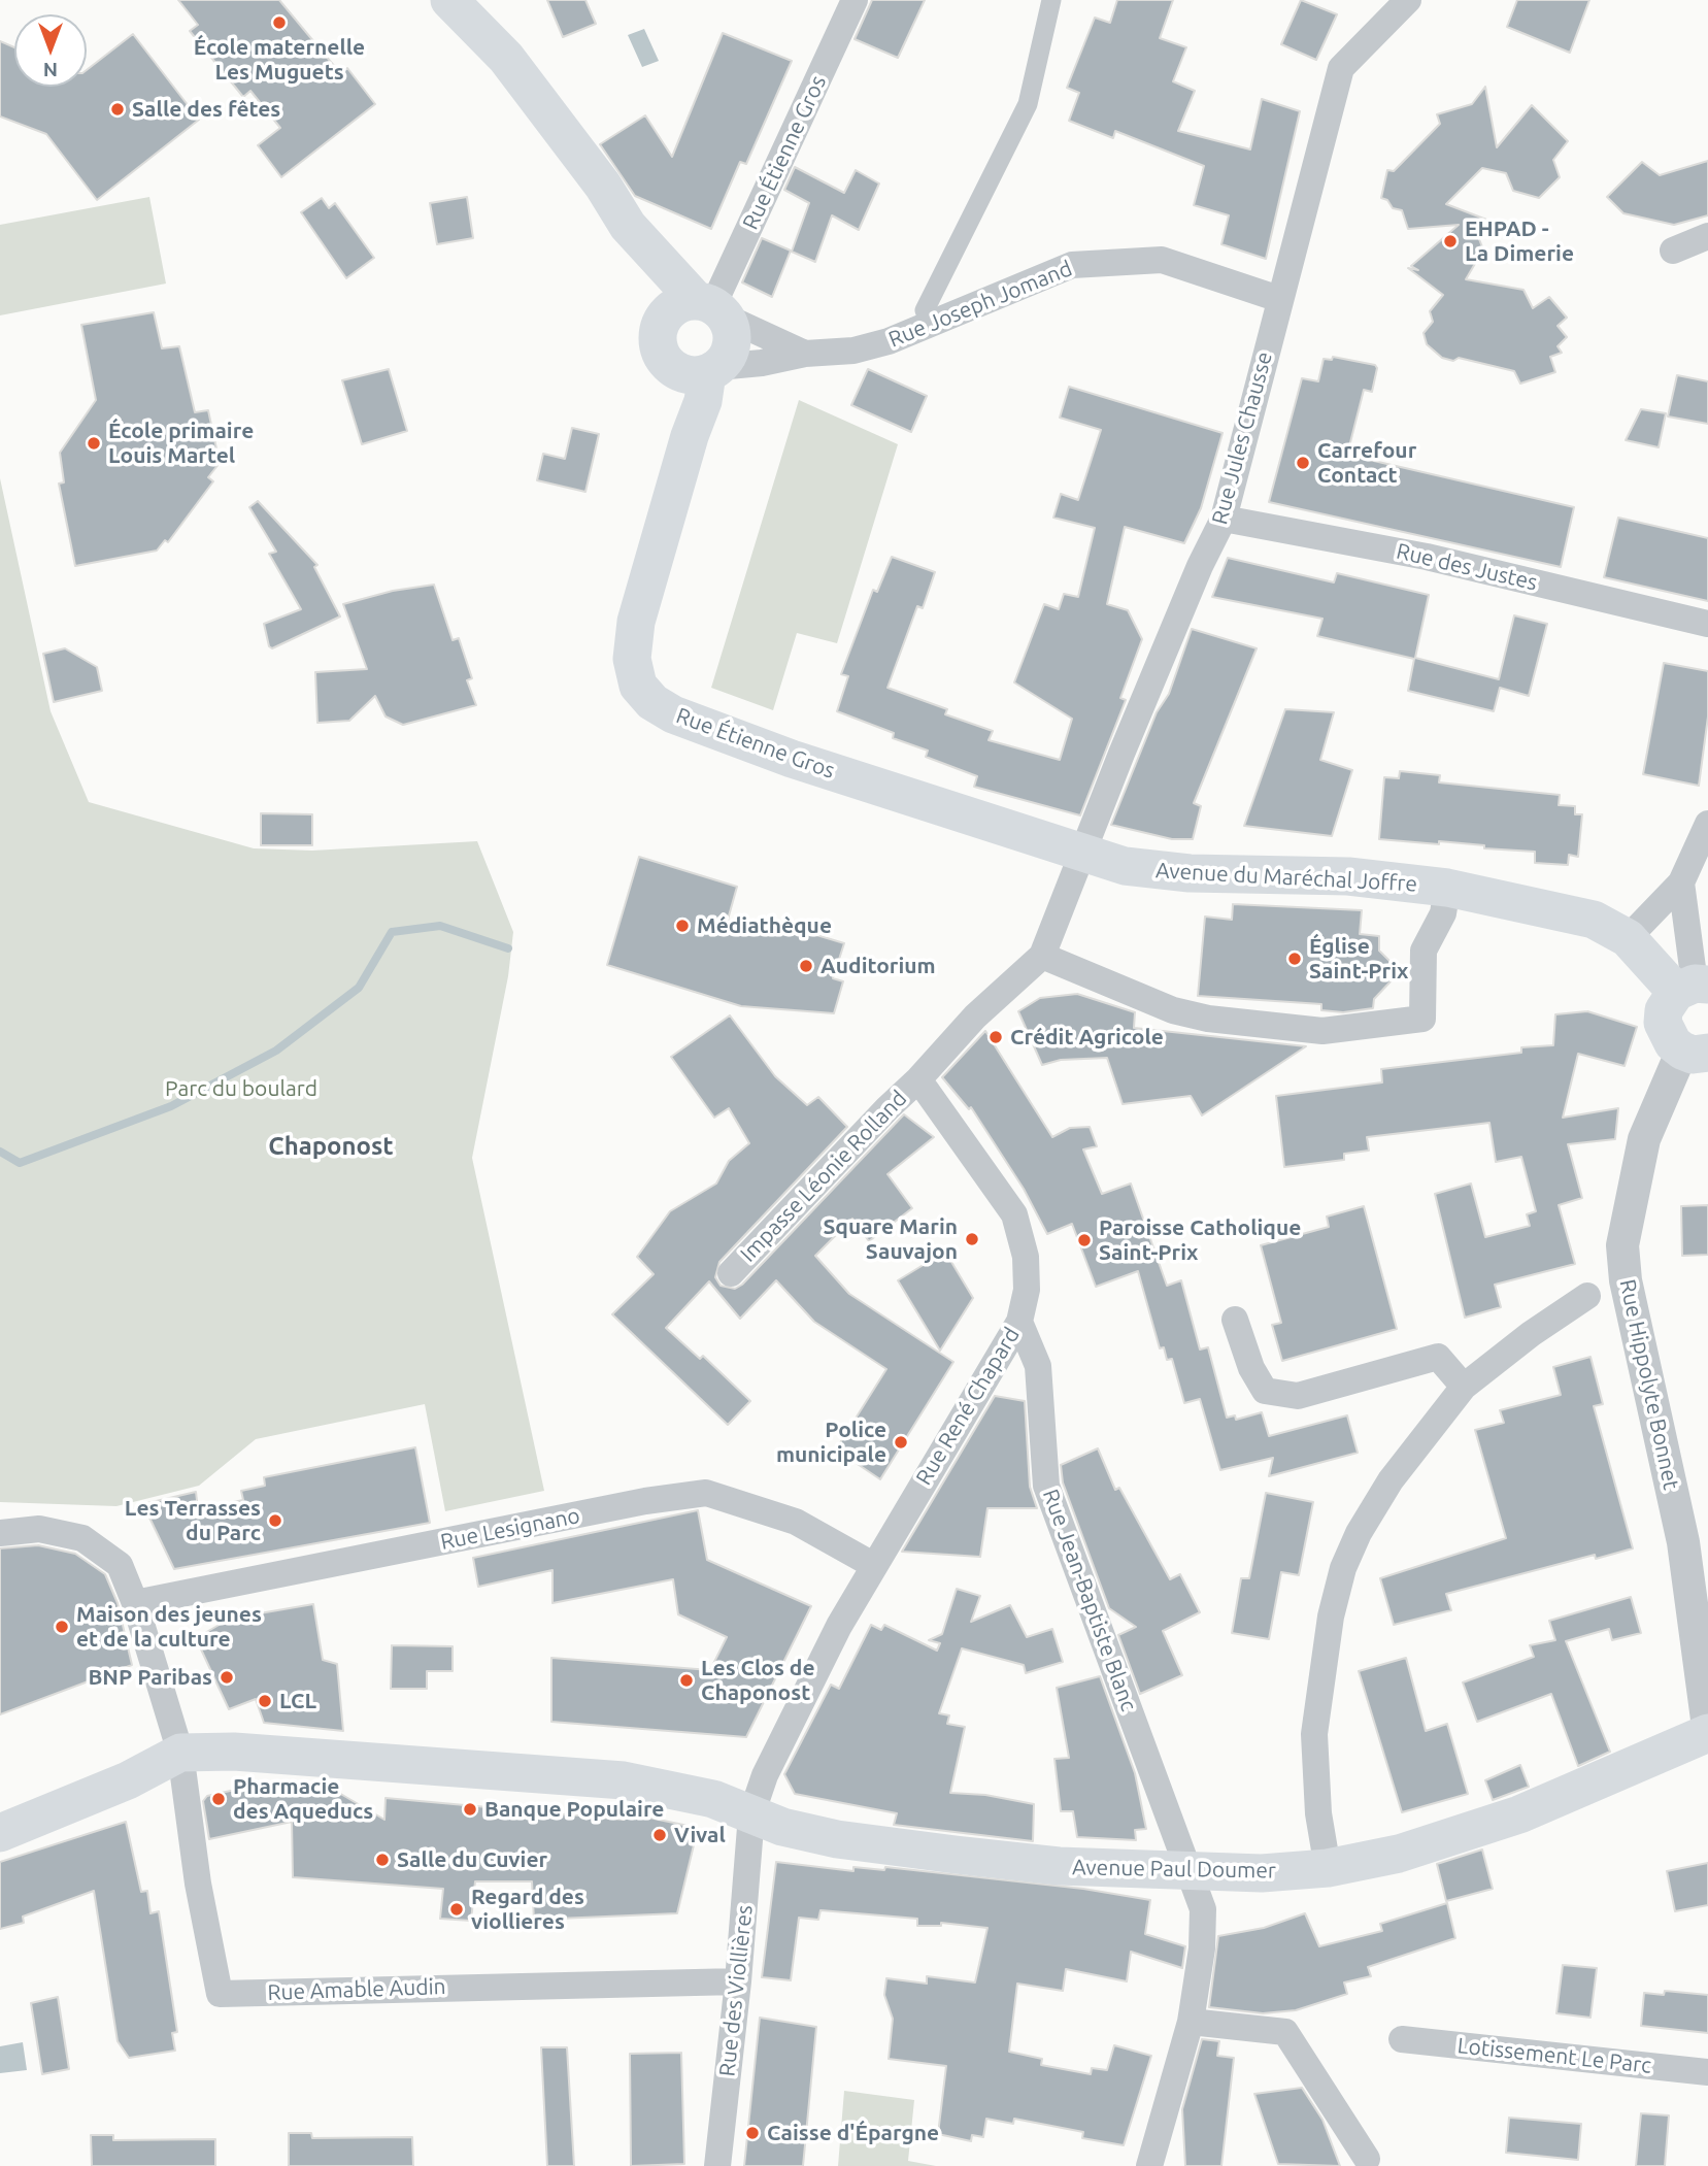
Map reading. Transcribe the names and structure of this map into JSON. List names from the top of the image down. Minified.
{"streets":{"main road":["Rue Étienne Gros","Avenue du Maréchal Joffre","Avenue Paul Doumer"],"street":["Rue Joseph Jomand","Rue Jules Chausse","Rue des Justes","Impasse Léonie Rolland","Rue Hippolyte Bonnet","Rue René Chapard","Rue Lesignano","Rue Jean-Baptiste Blanc","Rue Amable Audin","Rue des Viollières","Lotissement Le Parc"]},"crossings":[["Rue Étienne Gros","Rue Joseph Jomand"],["Rue Étienne Gros","Rue Jules Chausse"],["Rue Étienne Gros","Avenue du Maréchal Joffre"],["Rue Joseph Jomand","Rue Jules Chausse"],["Rue Jules Chausse","Rue des Justes"],["Rue Jules Chausse","Avenue du Maréchal Joffre"],["Impasse Léonie Rolland","Rue René Chapard"],["Rue René Chapard","Rue Lesignano"],["Rue René Chapard","Rue Jean-Baptiste Blanc"],["Rue René Chapard","Avenue Paul Doumer"],["Rue René Chapard","Rue des Viollières"],["Rue Lesignano","Rue Amable Audin"],["Rue Jean-Baptiste Blanc","Avenue Paul Doumer"],["Avenue Paul Doumer","Rue Amable Audin"],["Avenue Paul Doumer","Rue des Viollières"],["Rue Amable Audin","Rue des Viollières"]],"districts":["Chaponost"],"parks":["Parc du boulard"],"places":["École maternelle Les Muguets","Salle des fêtes","EHPAD - La Dimerie","École primaire Louis Martel","Carrefour Contact","Médiathèque","Église Saint-Prix","Auditorium","Crédit Agricole","Square Marin Sauvajon","Paroisse Catholique Saint-Prix","Police municipale","Les Terrasses du Parc","Maison des jeunes et de la culture","BNP Paribas","Les Clos de Chaponost","LCL","Pharmacie des Aqueducs","Banque Populaire","Vival","Salle du Cuvier","Regard des viollieres","Caisse d'Épargne"],"north":"bottom"}
